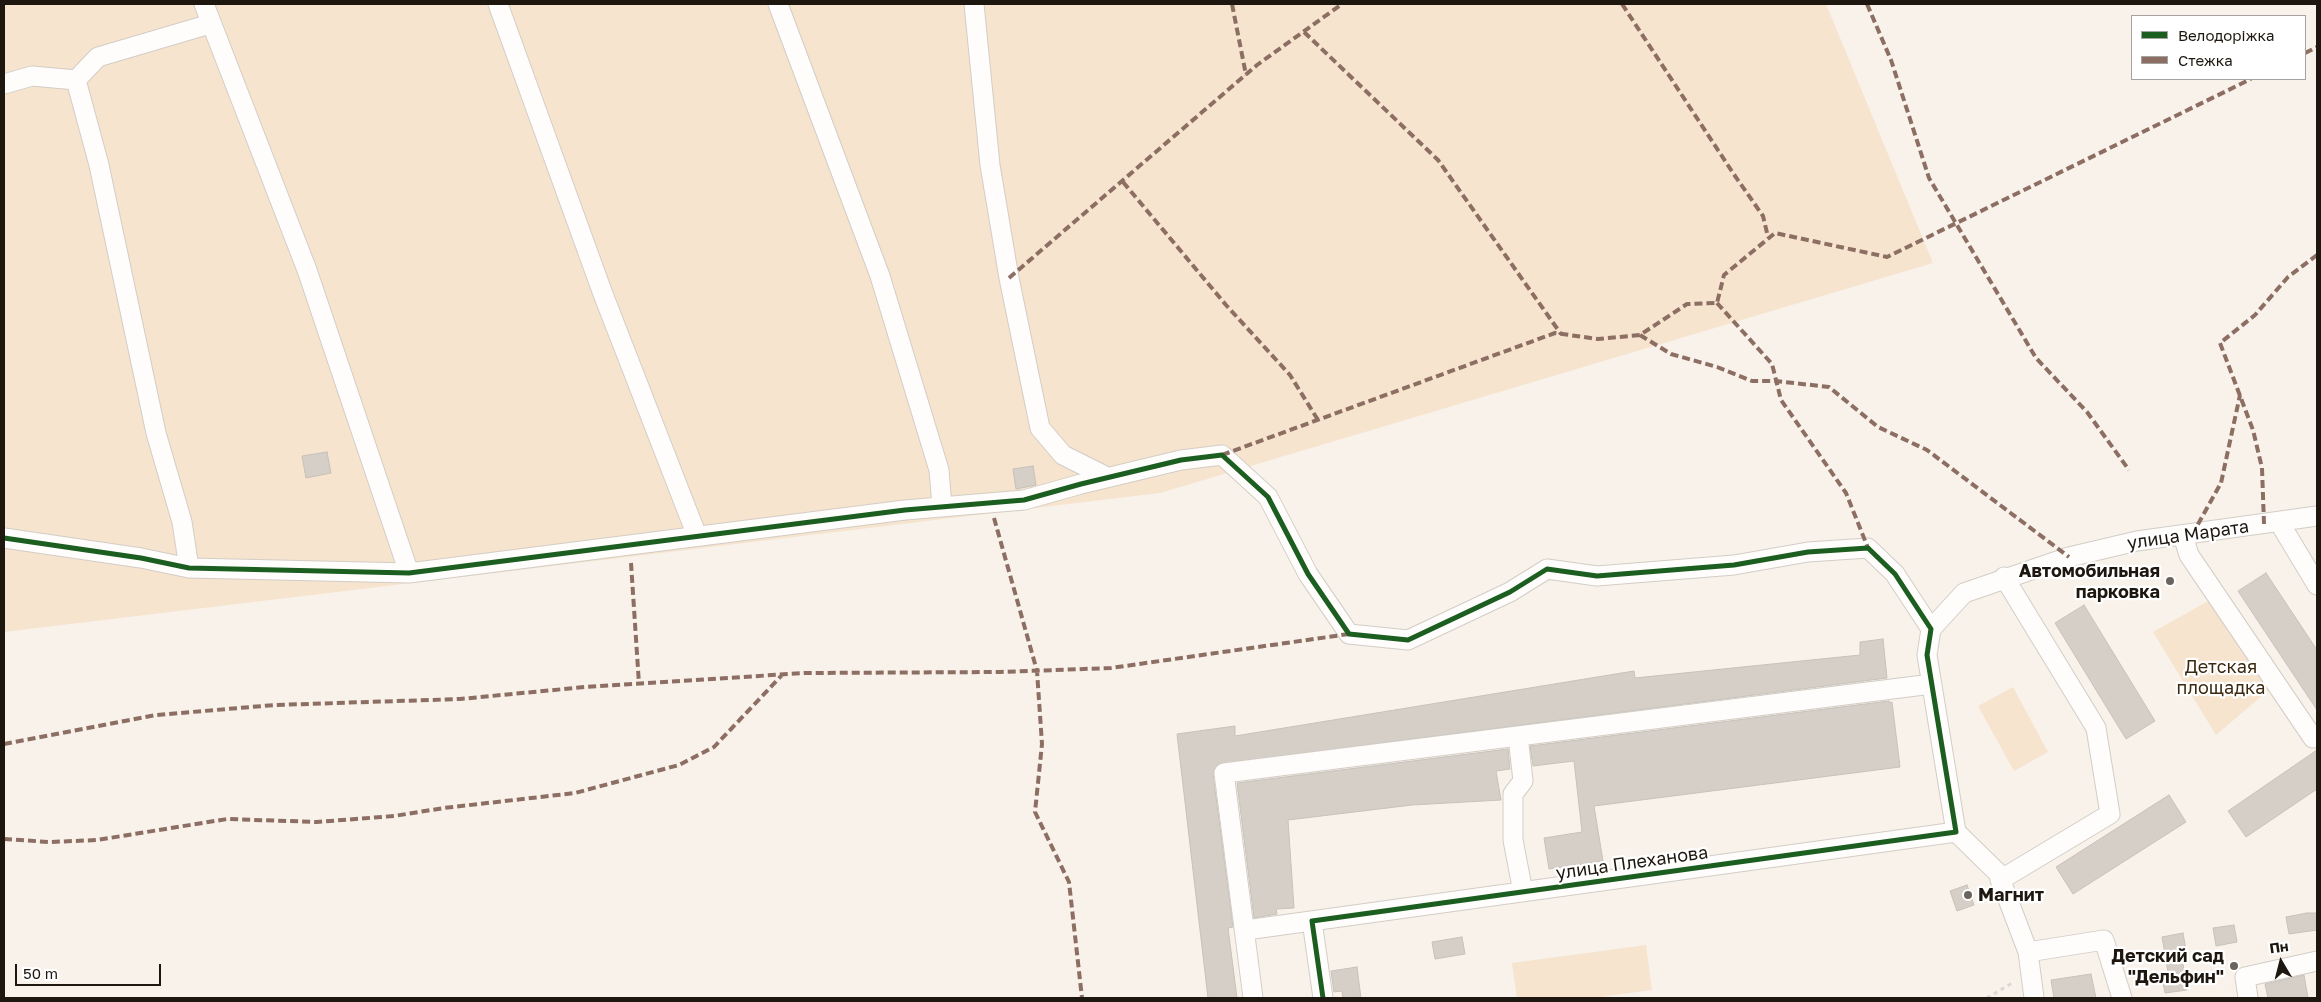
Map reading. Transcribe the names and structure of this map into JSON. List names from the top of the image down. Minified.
{"streets":{"street":["улица Марата","улица Плеханова"]},"parks":["Детская площадка"],"places":["Автомобильная парковка","Магнит","Детский сад \"Дельфин\""],"legend":["Велодоріжка","Стежка"],"scale_bar":"50 m","north":"top"}
